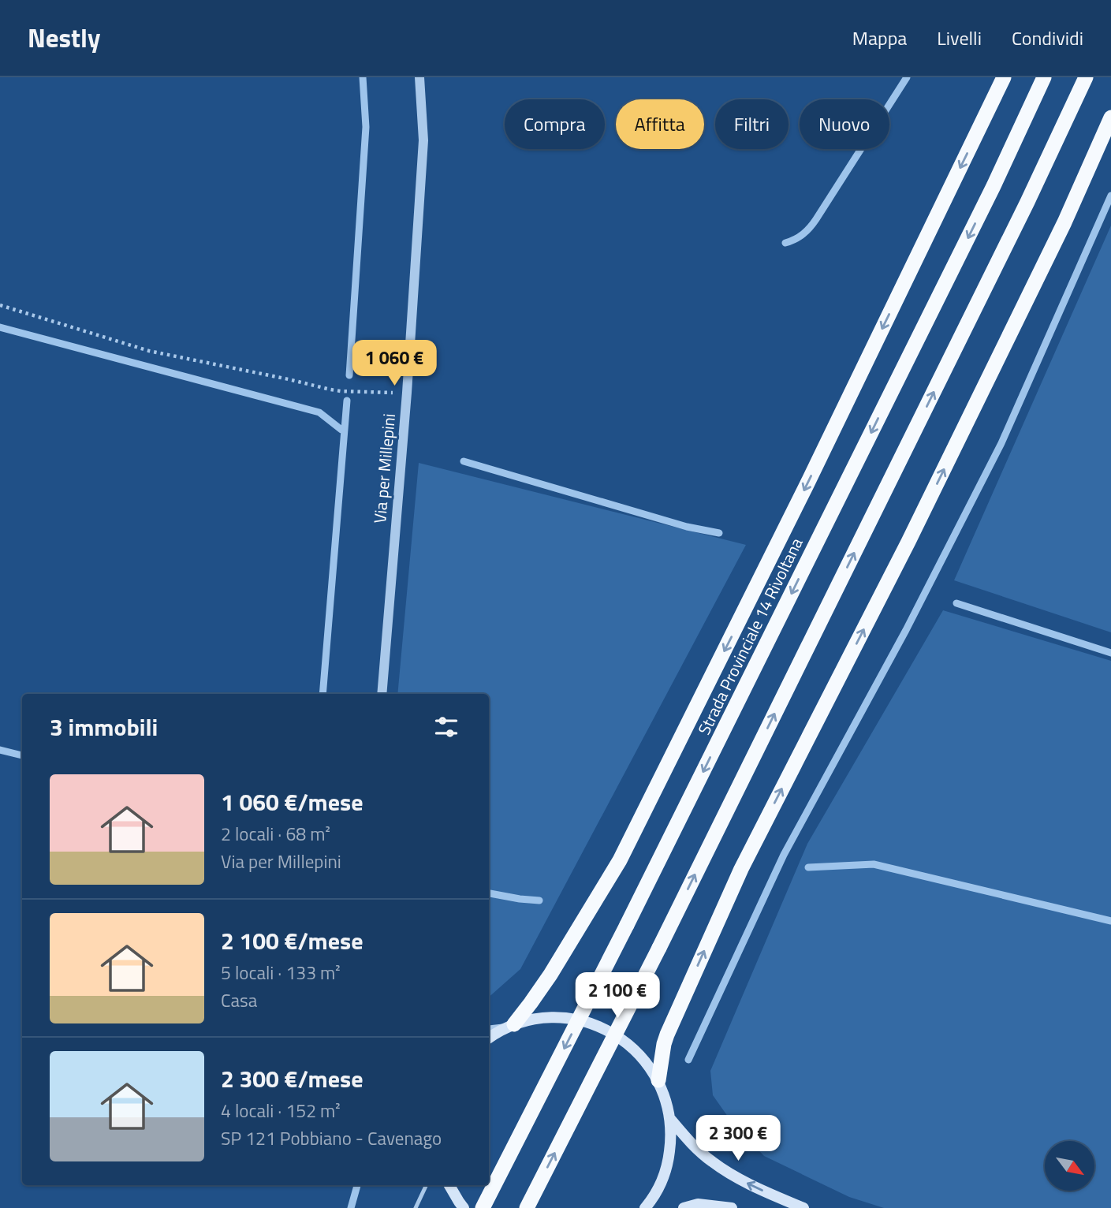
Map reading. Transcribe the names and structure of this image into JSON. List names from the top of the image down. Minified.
{"streets":{"highway":["Strada Provinciale 14 Rivoltana"],"street":["Via per Millepini"]},"north":"bottom right","page":{"header":"Nestly","nav":["Mappa","Livelli","Condividi"],"chip":["Compra","Affitta","Filtri","Nuovo"],"price":["1 060 €","2 100 €","2 300 €"],"heading":"3 immobili","list":[{"name":"1 060 €/mese","note":"2 locali · 68 m² · Via per Millepini"},{"name":"2 100 €/mese","note":"5 locali · 133 m² · Casa"},{"name":"2 300 €/mese","note":"4 locali · 152 m² · SP 121 Pobbiano - Cavenago"}]}}
